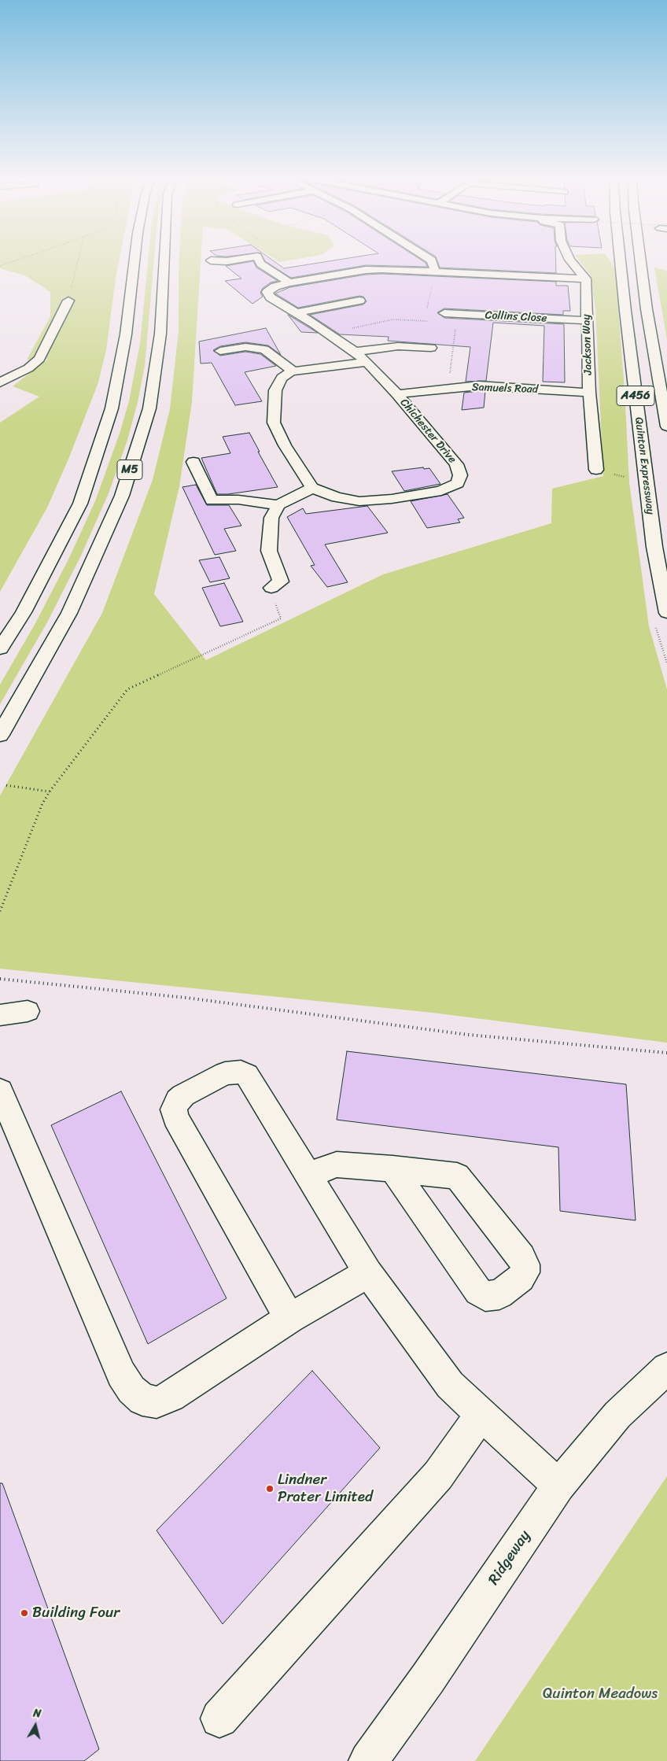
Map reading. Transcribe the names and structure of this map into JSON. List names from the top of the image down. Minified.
{"streets":{"main road":["Collins Close","Jackson Way","Samuels Road","A456","Chichester Drive","Quinton Expressway","M5","Ridgeway"]},"crossings":[["Collins Close","Jackson Way"],["Jackson Way","Samuels Road"],["Jackson Way","Chichester Drive"],["Samuels Road","Chichester Drive"]],"parks":["Quinton Meadows"],"places":["Lindner Prater Limited","Building Four"],"north":"top"}
